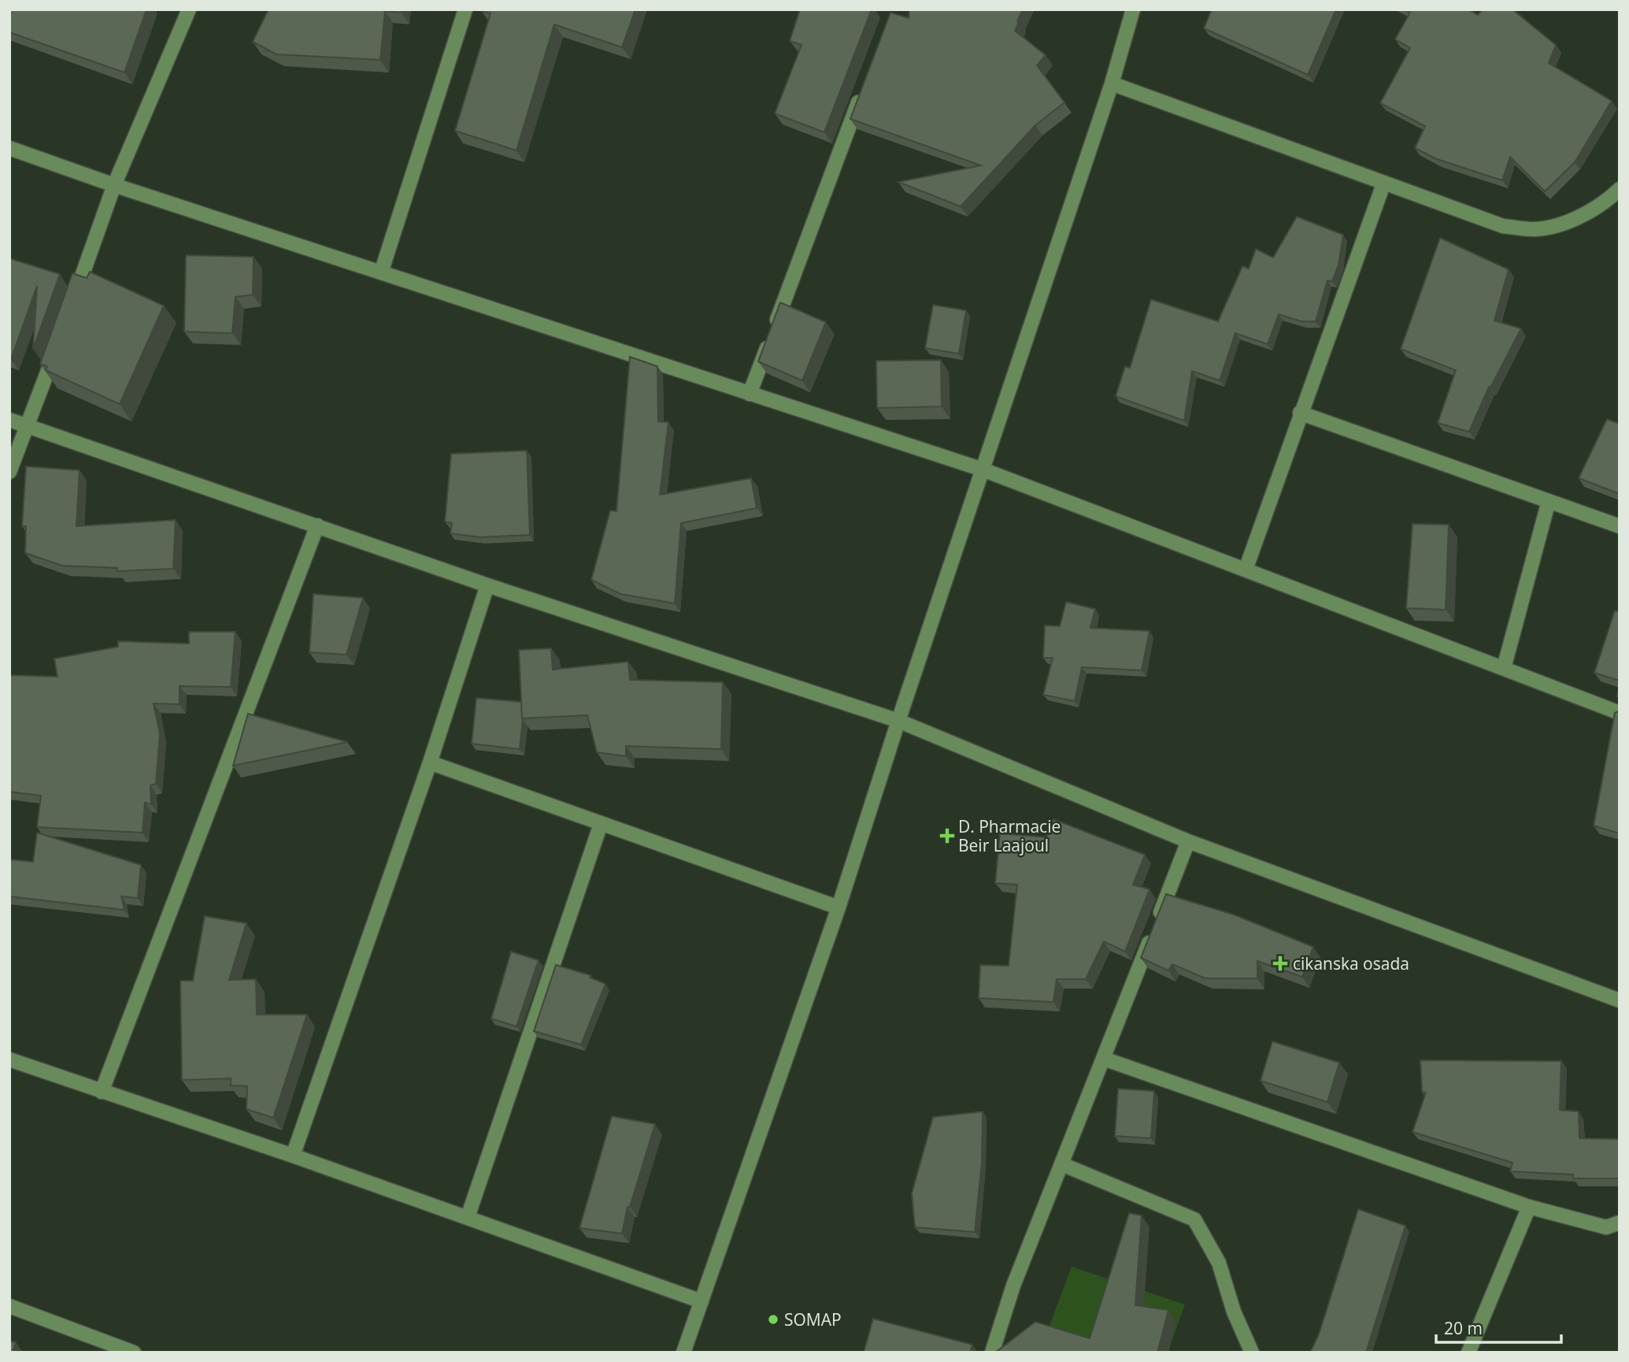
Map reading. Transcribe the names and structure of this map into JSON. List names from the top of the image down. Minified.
{"places":{"health":["D. Pharmacie Beir Laajoul","cikanska osada"],"other":["SOMAP"]},"scale_bar":"20 m"}
